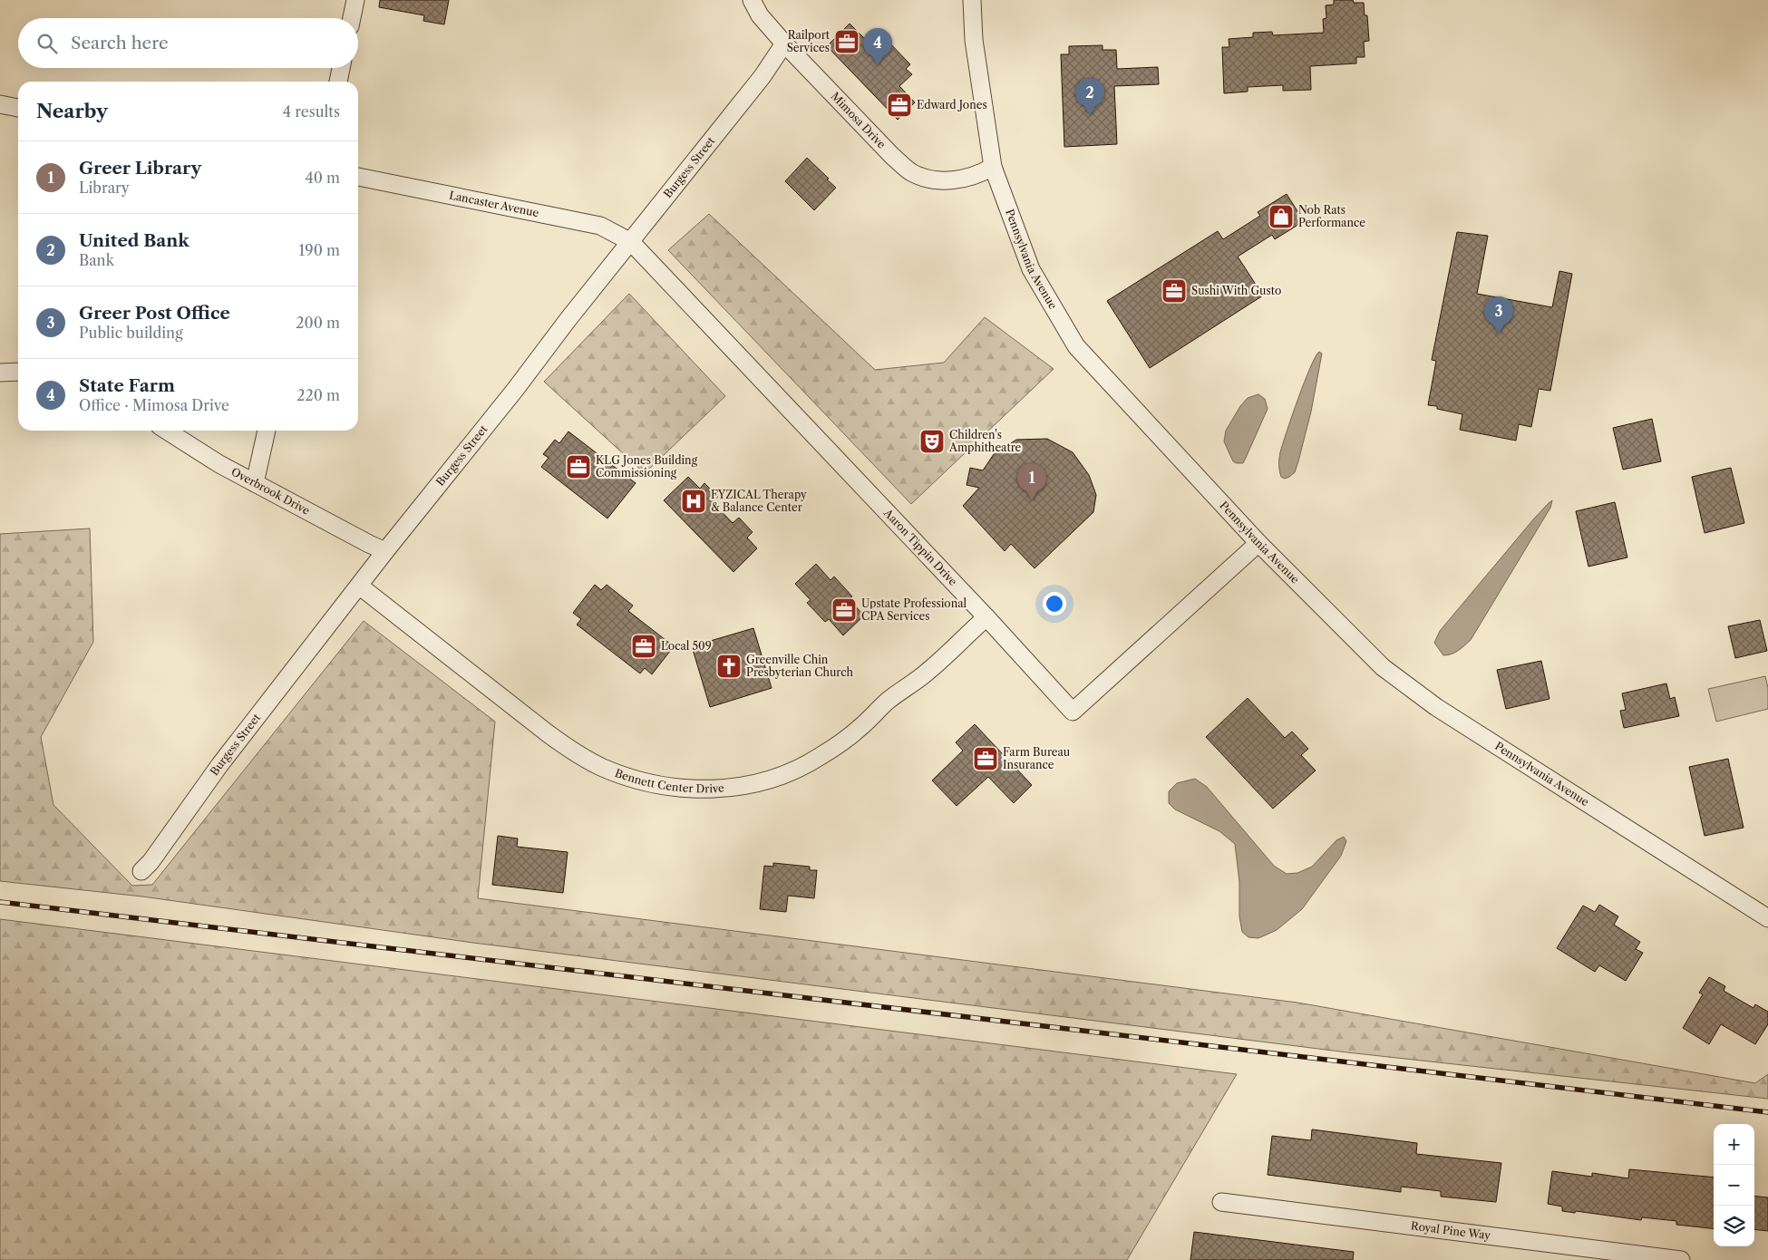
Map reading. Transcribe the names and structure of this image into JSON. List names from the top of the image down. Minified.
{"streets":{"street":["Mimosa Drive","Burgess Street","Lancaster Avenue","Pennsylvania Avenue","Overbrook Drive","Aaron Tippin Drive","Bennett Center Drive","Royal Pine Way"]},"crossings":[["Mimosa Drive","Burgess Street"],["Mimosa Drive","Pennsylvania Avenue"],["Burgess Street","Lancaster Avenue"],["Burgess Street","Overbrook Drive"],["Burgess Street","Aaron Tippin Drive"],["Burgess Street","Bennett Center Drive"],["Lancaster Avenue","Aaron Tippin Drive"],["Pennsylvania Avenue","Aaron Tippin Drive"],["Aaron Tippin Drive","Bennett Center Drive"]],"places":{"office":["Railport Services","Edward Jones","Sushi With Gusto","KLG Jones Building Commissioning","Upstate Professional CPA Services","Local 509","Farm Bureau Insurance"],"shop":["Nob Rats Performance"],"theatre":["Children's Amphitheatre"],"hospital":["FYZICAL Therapy & Balance Center"],"church":["Greenville Chin Presbyterian Church"]},"page":{"search":"Search here","pins":["4","2","3","1"],"heading":["Nearby","4 results"],"list":[{"mark":"1","name":"Greer Library","note":"Library","value":"40 m"},{"mark":"2","name":"United Bank","note":"Bank","value":"190 m"},{"mark":"3","name":"Greer Post Office","note":"Public building","value":"200 m"},{"mark":"4","name":"State Farm","note":"Office · Mimosa Drive","value":"220 m"}],"map_buttons":["+","−"]}}
